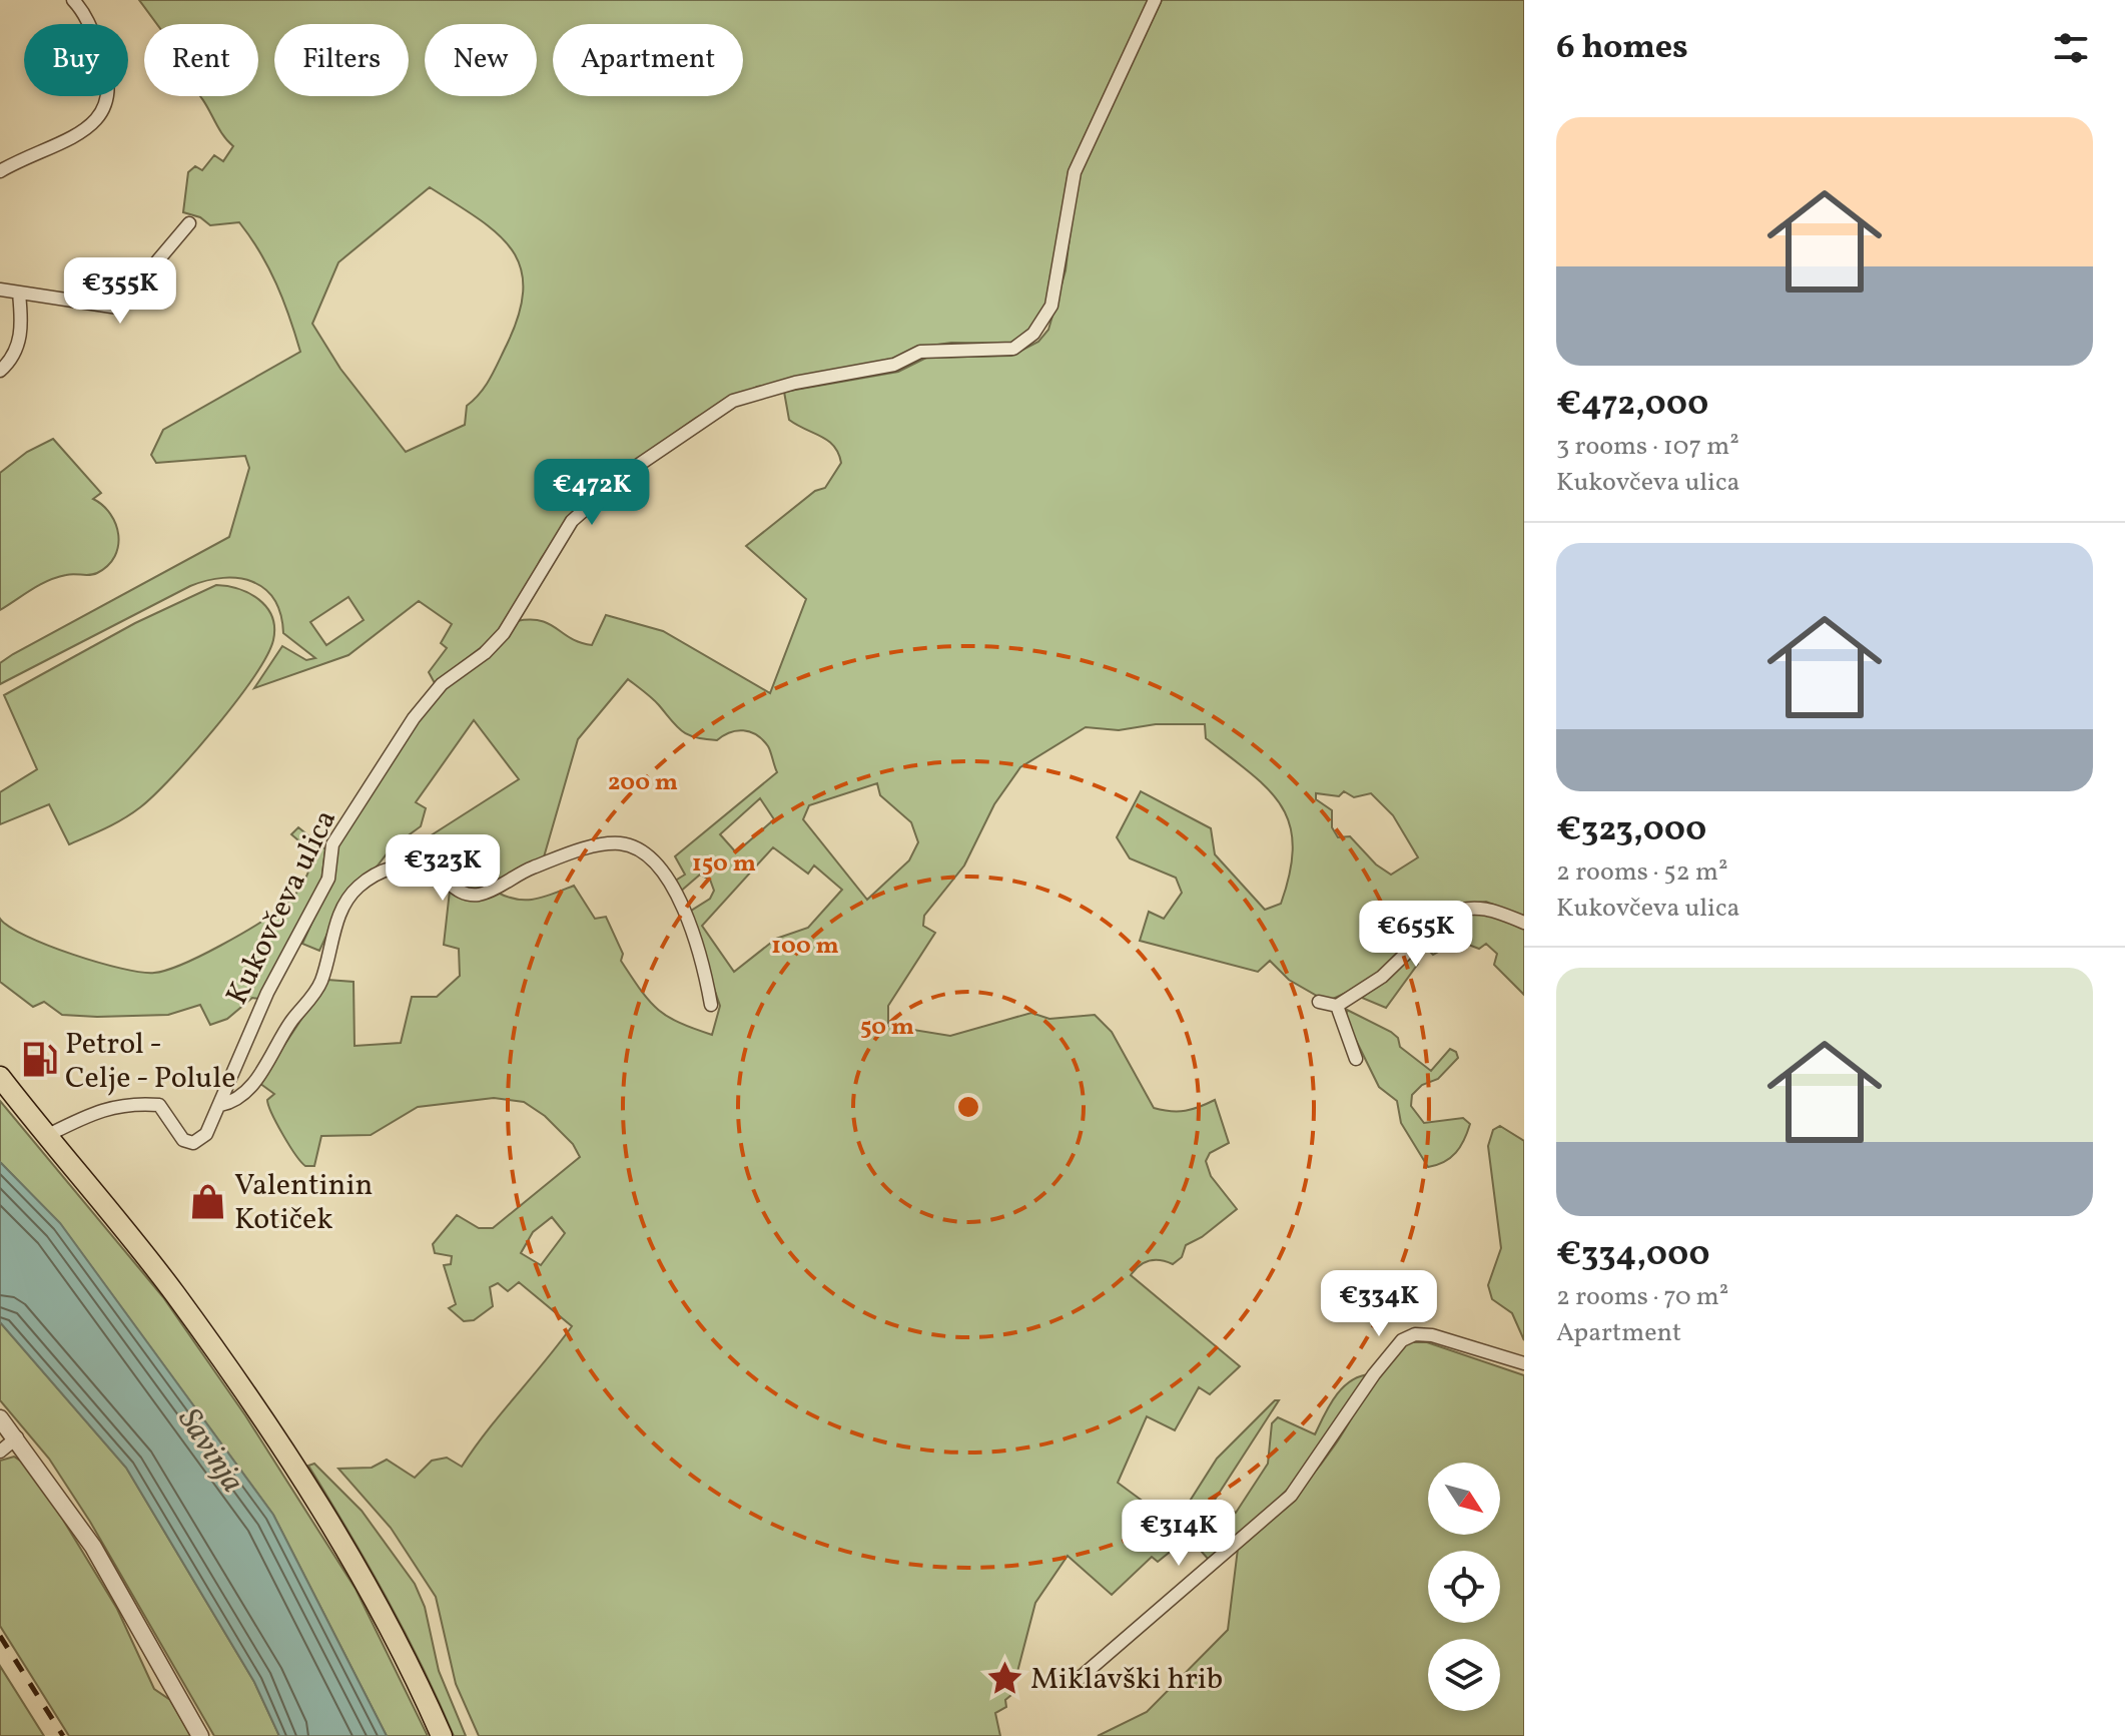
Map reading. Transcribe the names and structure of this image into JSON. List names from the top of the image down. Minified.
{"streets":{"street":["Kukovčeva ulica"]},"water":["Savinja"],"places":{"fuel station":["Petrol - Celje - Polule"],"shop":["Valentinin Kotiček"],"place":["Miklavški hrib"]},"north":"bottom right","page":{"heading":"6 homes","chip":["Buy","Rent","Filters","New","Apartment"],"list":[{"name":"€472,000","note":"3 rooms · 107 m² · Kukovčeva ulica"},{"name":"€323,000","note":"2 rooms · 52 m² · Kukovčeva ulica"},{"name":"€334,000","note":"2 rooms · 70 m² · Apartment"}],"price":["€355K","€472K","€323K","€655K","€334K","€314K"]},"rings":["200 m","150 m","100 m","50 m"]}
